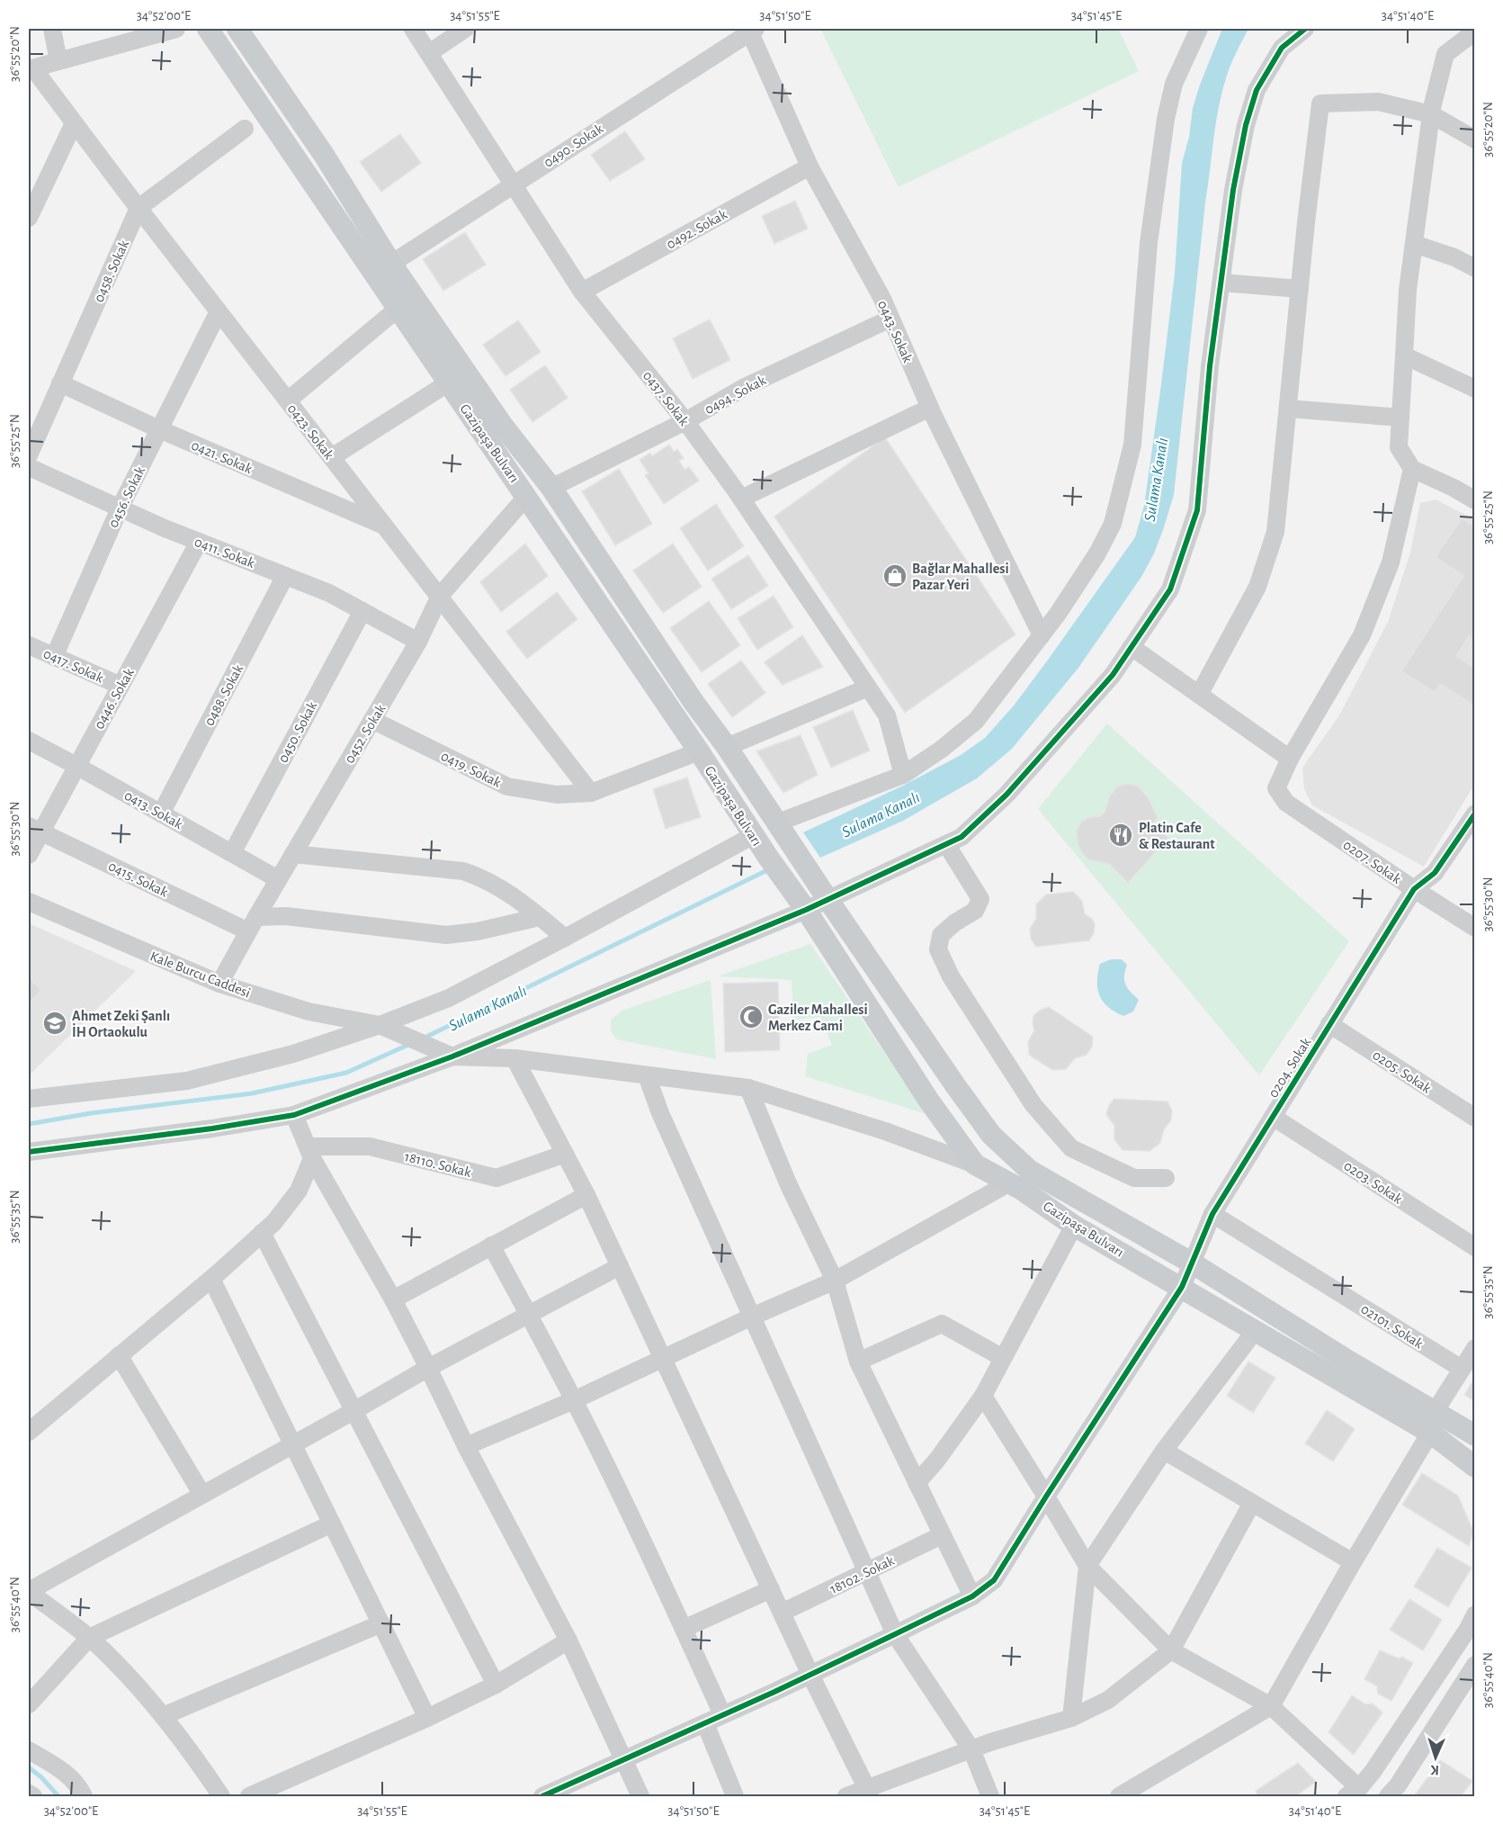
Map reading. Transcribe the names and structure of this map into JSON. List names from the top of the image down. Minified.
{"streets":{"main road":["Gazipaşa Bulvarı"],"street":["0490. Sokak","0492. Sokak","0458. Sokak","0443. Sokak","0494. Sokak","0437. Sokak","0423. Sokak","0421. Sokak","0456. Sokak","0411. Sokak","0417. Sokak","0488. Sokak","0446. Sokak","0450. Sokak","0452. Sokak","0419. Sokak","0413. Sokak","0207. Sokak","0415. Sokak","Kale Burcu Caddesi","0204. Sokak","0205. Sokak","18110. Sokak","0203. Sokak","02101. Sokak","18102. Sokak"]},"crossings":[["0490. Sokak","0443. Sokak"],["0490. Sokak","0437. Sokak"],["0490. Sokak","Gazipaşa Bulvarı"],["0492. Sokak","0443. Sokak"],["0492. Sokak","0437. Sokak"],["0458. Sokak","0423. Sokak"],["0458. Sokak","0421. Sokak"],["0443. Sokak","0494. Sokak"],["0494. Sokak","0437. Sokak"],["0494. Sokak","Gazipaşa Bulvarı"],["0423. Sokak","0421. Sokak"],["0423. Sokak","0456. Sokak"],["0423. Sokak","0452. Sokak"],["0423. Sokak","0419. Sokak"],["Gazipaşa Bulvarı","0452. Sokak"],["Gazipaşa Bulvarı","0419. Sokak"],["Gazipaşa Bulvarı","0204. Sokak"],["0421. Sokak","0456. Sokak"],["0456. Sokak","0411. Sokak"],["0456. Sokak","0417. Sokak"],["0411. Sokak","0488. Sokak"],["0411. Sokak","0446. Sokak"],["0411. Sokak","0450. Sokak"],["0411. Sokak","0452. Sokak"],["0417. Sokak","0446. Sokak"],["0488. Sokak","0413. Sokak"],["0446. Sokak","0413. Sokak"],["0446. Sokak","0415. Sokak"],["0450. Sokak","0413. Sokak"],["0452. Sokak","0419. Sokak"],["0452. Sokak","0413. Sokak"],["0452. Sokak","0415. Sokak"],["0452. Sokak","Kale Burcu Caddesi"],["0207. Sokak","0204. Sokak"],["0204. Sokak","0205. Sokak"],["0204. Sokak","0203. Sokak"],["0204. Sokak","02101. Sokak"]],"water":["Sulama Kanalı"],"places":{"shop":["Bağlar Mahallesi Pazar Yeri"],"restaurant":["Platin Cafe & Restaurant"],"mosque":["Gaziler Mahallesi Merkez Cami"],"school or university":["Ahmet Zeki Şanlı İH Ortaokulu"]},"north":"bottom","coordinates":["34°52'00\"E","34°51'55\"E","34°51'50\"E","34°51'45\"E","34°51'40\"E","36°55'20\"N","36°55'25\"N","36°55'30\"N","36°55'35\"N","36°55'40\"N"]}
